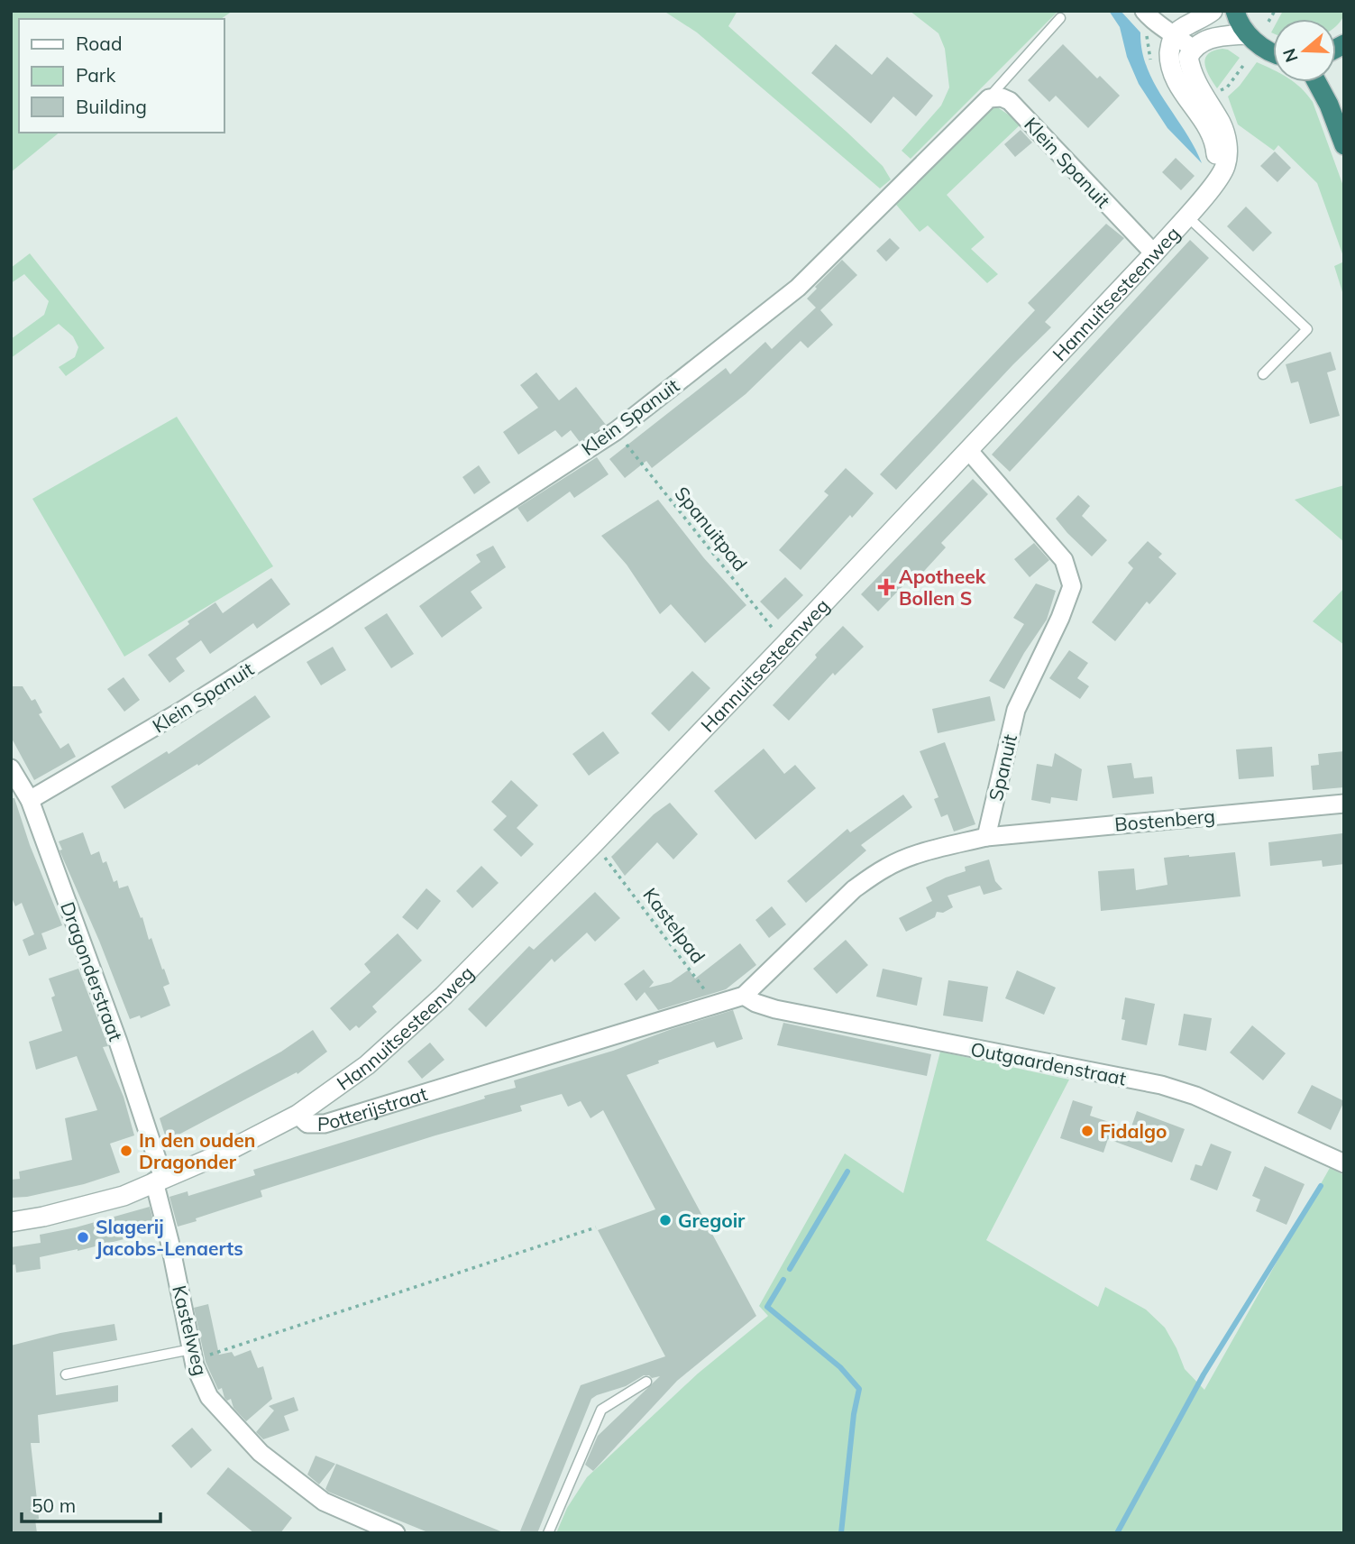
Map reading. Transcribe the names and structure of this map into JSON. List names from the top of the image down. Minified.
{"streets":{"street":["Klein Spanuit","Hannuitsesteenweg","Spanuit","Bostenberg","Dragonderstraat","Outgaardenstraat","Potterijstraat","Kastelweg"],"path":["Spanuitpad","Kastelpad"]},"crossings":[["Klein Spanuit","Hannuitsesteenweg"],["Klein Spanuit","Spanuitpad"],["Klein Spanuit","Dragonderstraat"],["Hannuitsesteenweg","Spanuitpad"],["Hannuitsesteenweg","Spanuit"],["Hannuitsesteenweg","Potterijstraat"],["Spanuit","Bostenberg"],["Kastelpad","Potterijstraat"],["Dragonderstraat","Potterijstraat"],["Dragonderstraat","Kastelweg"],["Outgaardenstraat","Potterijstraat"],["Potterijstraat","Kastelweg"]],"places":{"health":["Apotheek Bollen S"],"other":["Fidalgo","In den ouden Dragonder","Gregoir","Slagerij Jacobs-Lenaerts"]},"legend":["Road","Park","Building"],"scale_bar":"50 m","north":"left"}
